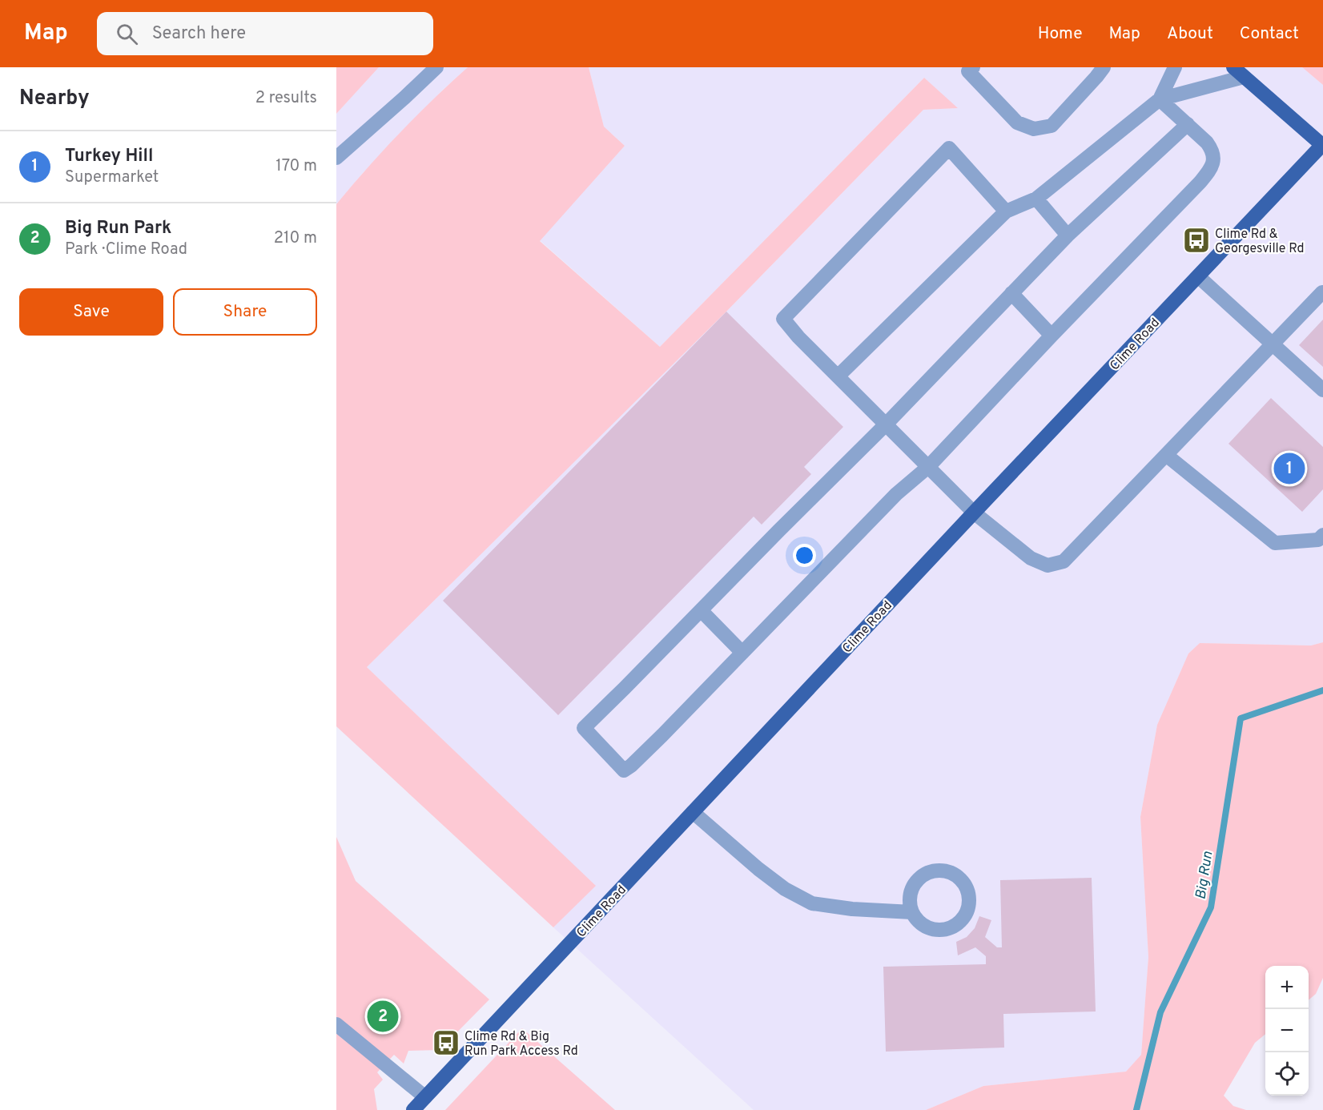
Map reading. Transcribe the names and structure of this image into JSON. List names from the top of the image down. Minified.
{"streets":{"main road":["Clime Road"]},"water":["Big Run"],"places":{"bus stop":["Clime Rd & Georgesville Rd","Clime Rd & Big Run Park Access Rd"]},"page":{"header":"Map","search":"Search here","nav":["Home","Map","About","Contact"],"heading":["Nearby","2 results"],"list":[{"mark":"1","name":"Turkey Hill","note":"Supermarket","value":"170 m"},{"mark":"2","name":"Big Run Park","note":"Park · Clime Road","value":"210 m"}],"buttons":["Save","Share"],"pins":["1","2"],"map_buttons":["+","−"]}}
